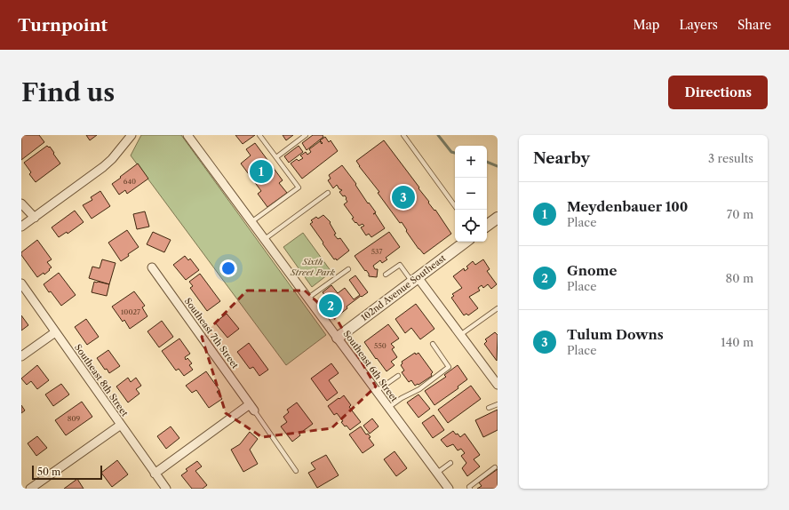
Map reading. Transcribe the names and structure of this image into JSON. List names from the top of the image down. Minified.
{"streets":{"street":["102nd Avenue Southeast","Southeast 7th Street","Southeast 6th Street","Southeast 8th Street"]},"crossings":[["102nd Avenue Southeast","Southeast 6th Street"]],"parks":["Sixth Street Park"],"house_numbers":["640","537","10027","550","809"],"scale_bar":"50 m","page":{"header":"Turnpoint","nav":["Map","Layers","Share"],"buttons":"Directions","title":"Find us","heading":["Nearby","3 results"],"map_buttons":["+","−"],"pins":["1","3","2"],"list":[{"mark":"1","name":"Meydenbauer 100","note":"Place","value":"70 m"},{"mark":"2","name":"Gnome","note":"Place","value":"80 m"},{"mark":"3","name":"Tulum Downs","note":"Place","value":"140 m"}],"scale":"50 m"}}
